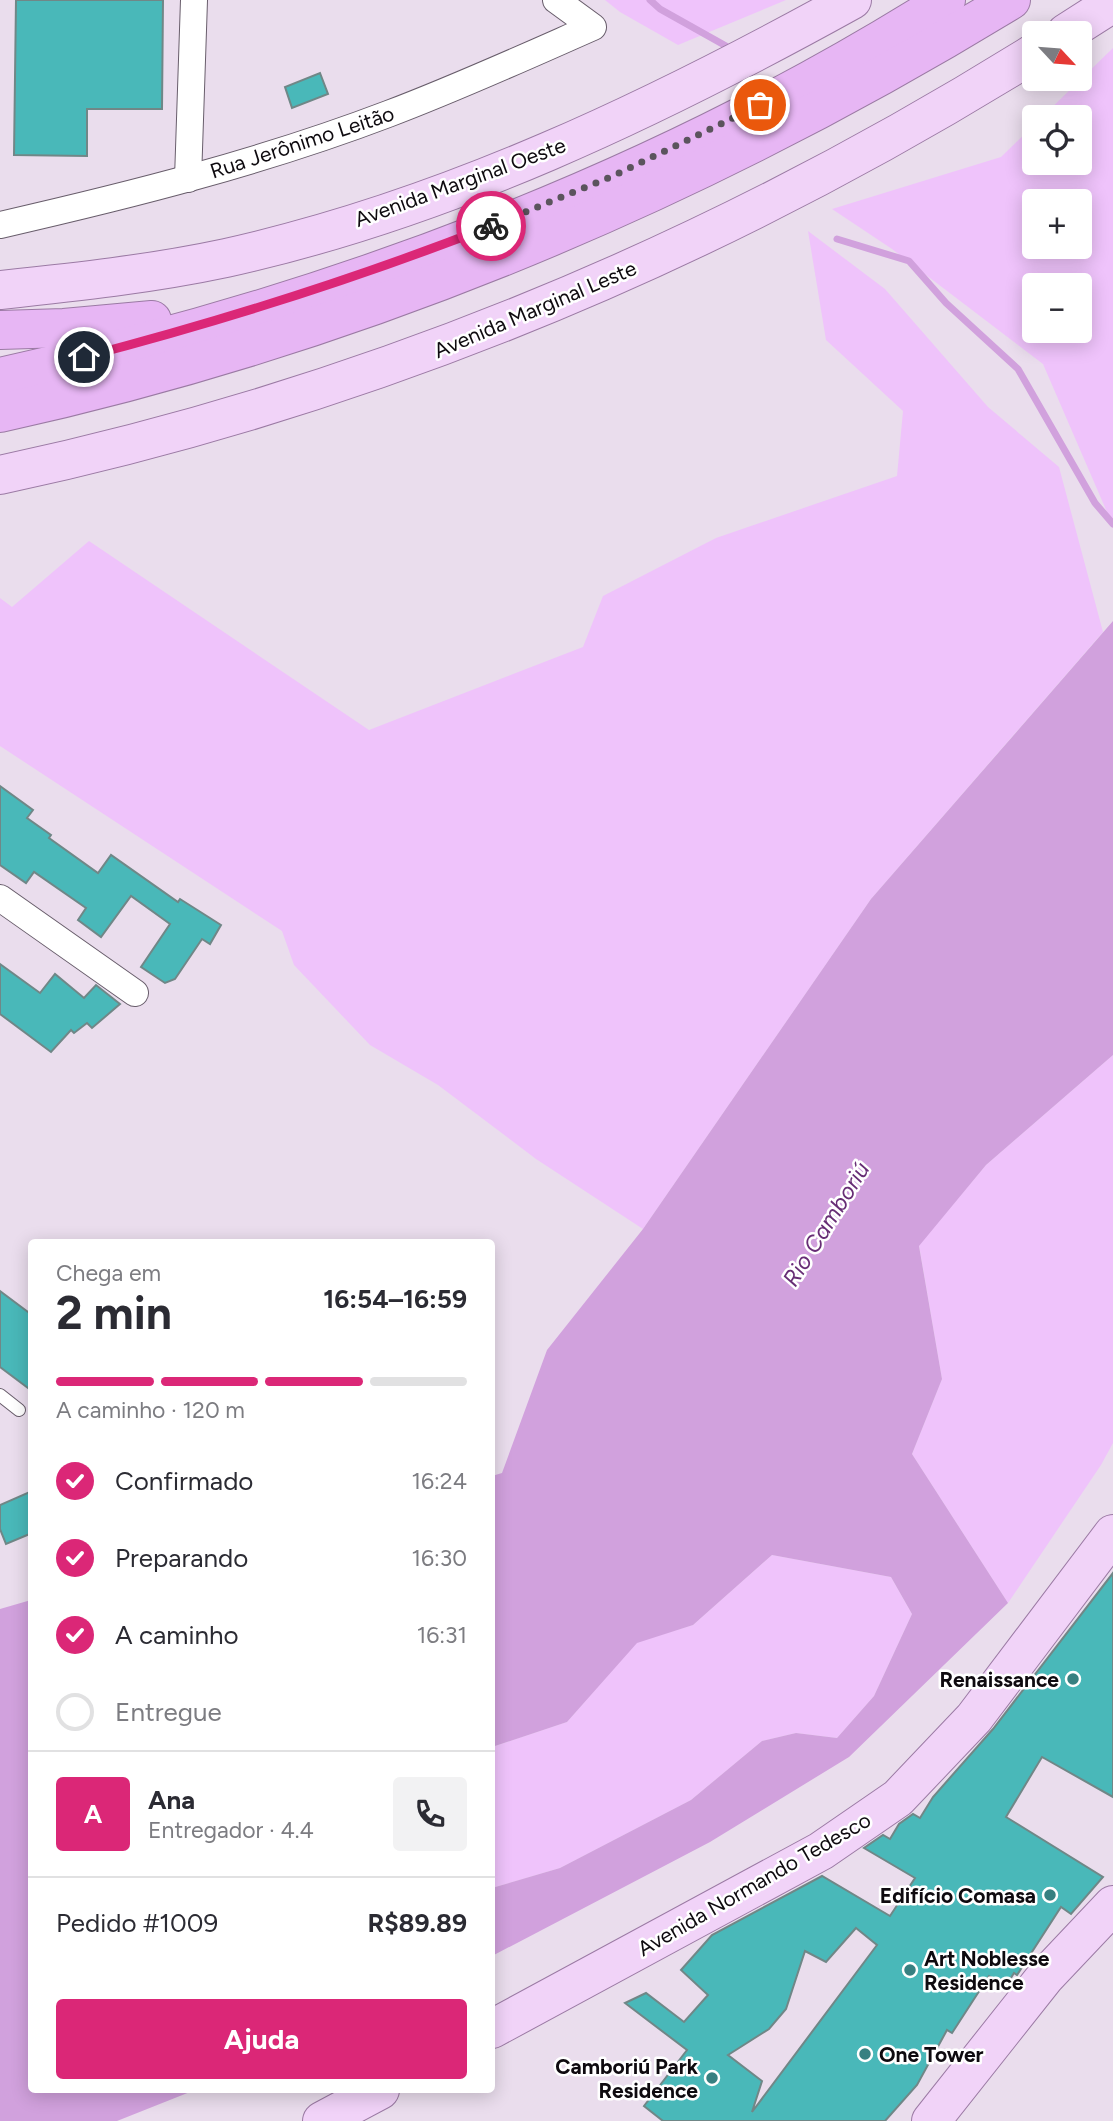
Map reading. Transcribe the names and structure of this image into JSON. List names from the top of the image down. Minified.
{"streets":{"main road":["Avenida Marginal Oeste","Avenida Marginal Leste","Avenida Normando Tedesco"],"street":["Rua Jerônimo Leitão"]},"water":["Rio Camboriú"],"places":["Renaissance","Edifício Comasa","Art Noblesse Residence","One Tower","Camboriú Park Residence"],"north":"bottom right","page":{"map_buttons":["+","−"],"heading":["2 min","Chega em","16:54–16:59"],"panel":["Ana","Entregador · 4.4","Pedido #1009","R$89.89"],"bar":"A caminho · 120 m","list":[["Confirmado","16:24"],["Preparando","16:30"],["A caminho","16:31"],"Entregue"],"round":"A","buttons":"Ajuda"}}
